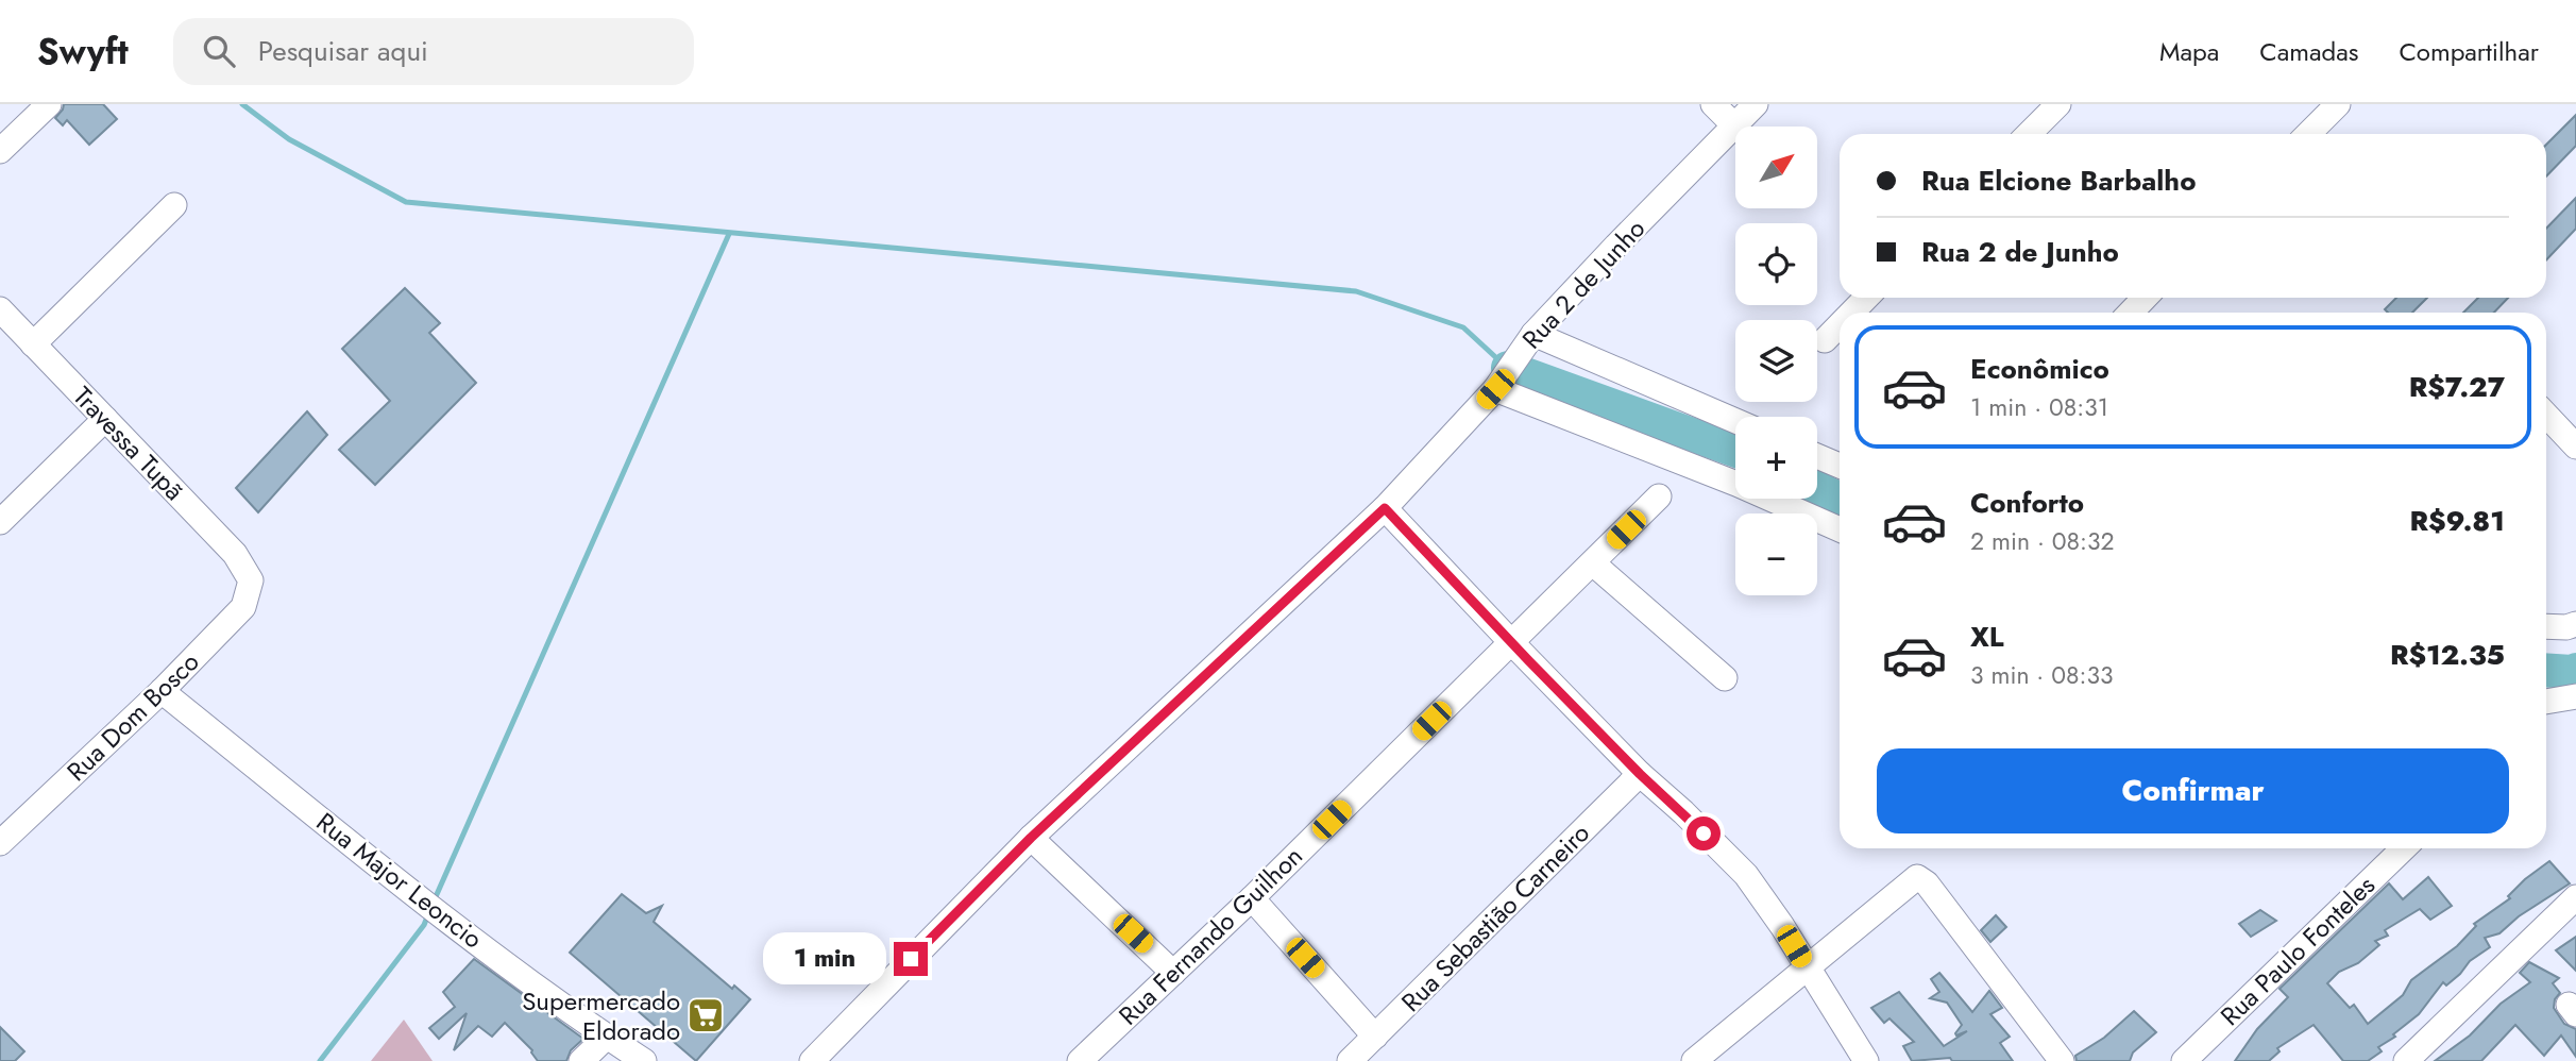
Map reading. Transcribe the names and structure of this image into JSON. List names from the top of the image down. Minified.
{"streets":{"street":["Rua 2 de Junho","Travessa Tupã","Rua Dom Bosco","Rua Major Leoncio","Rua Sebastião Carneiro","Rua Fernando Guilhon","Rua Paulo Fonteles"]},"crossings":[["Travessa Tupã","Rua Dom Bosco"],["Rua Dom Bosco","Rua Major Leoncio"]],"places":{"supermarket":["Supermercado Eldorado"]},"north":"top right","page":{"header":"Swyft","search":"Pesquisar aqui","nav":["Mapa","Camadas","Compartilhar"],"map_buttons":["+","−"],"banner":["Rua Elcione Barbalho","Rua 2 de Junho"],"list":[{"name":"Econômico","note":"1 min · 08:31","value":"R$7.27"},{"name":"Conforto","note":"2 min · 08:32","value":"R$9.81"},{"name":"XL","note":"3 min · 08:33","value":"R$12.35"}],"buttons":"Confirmar","bubble":"1 min"}}
